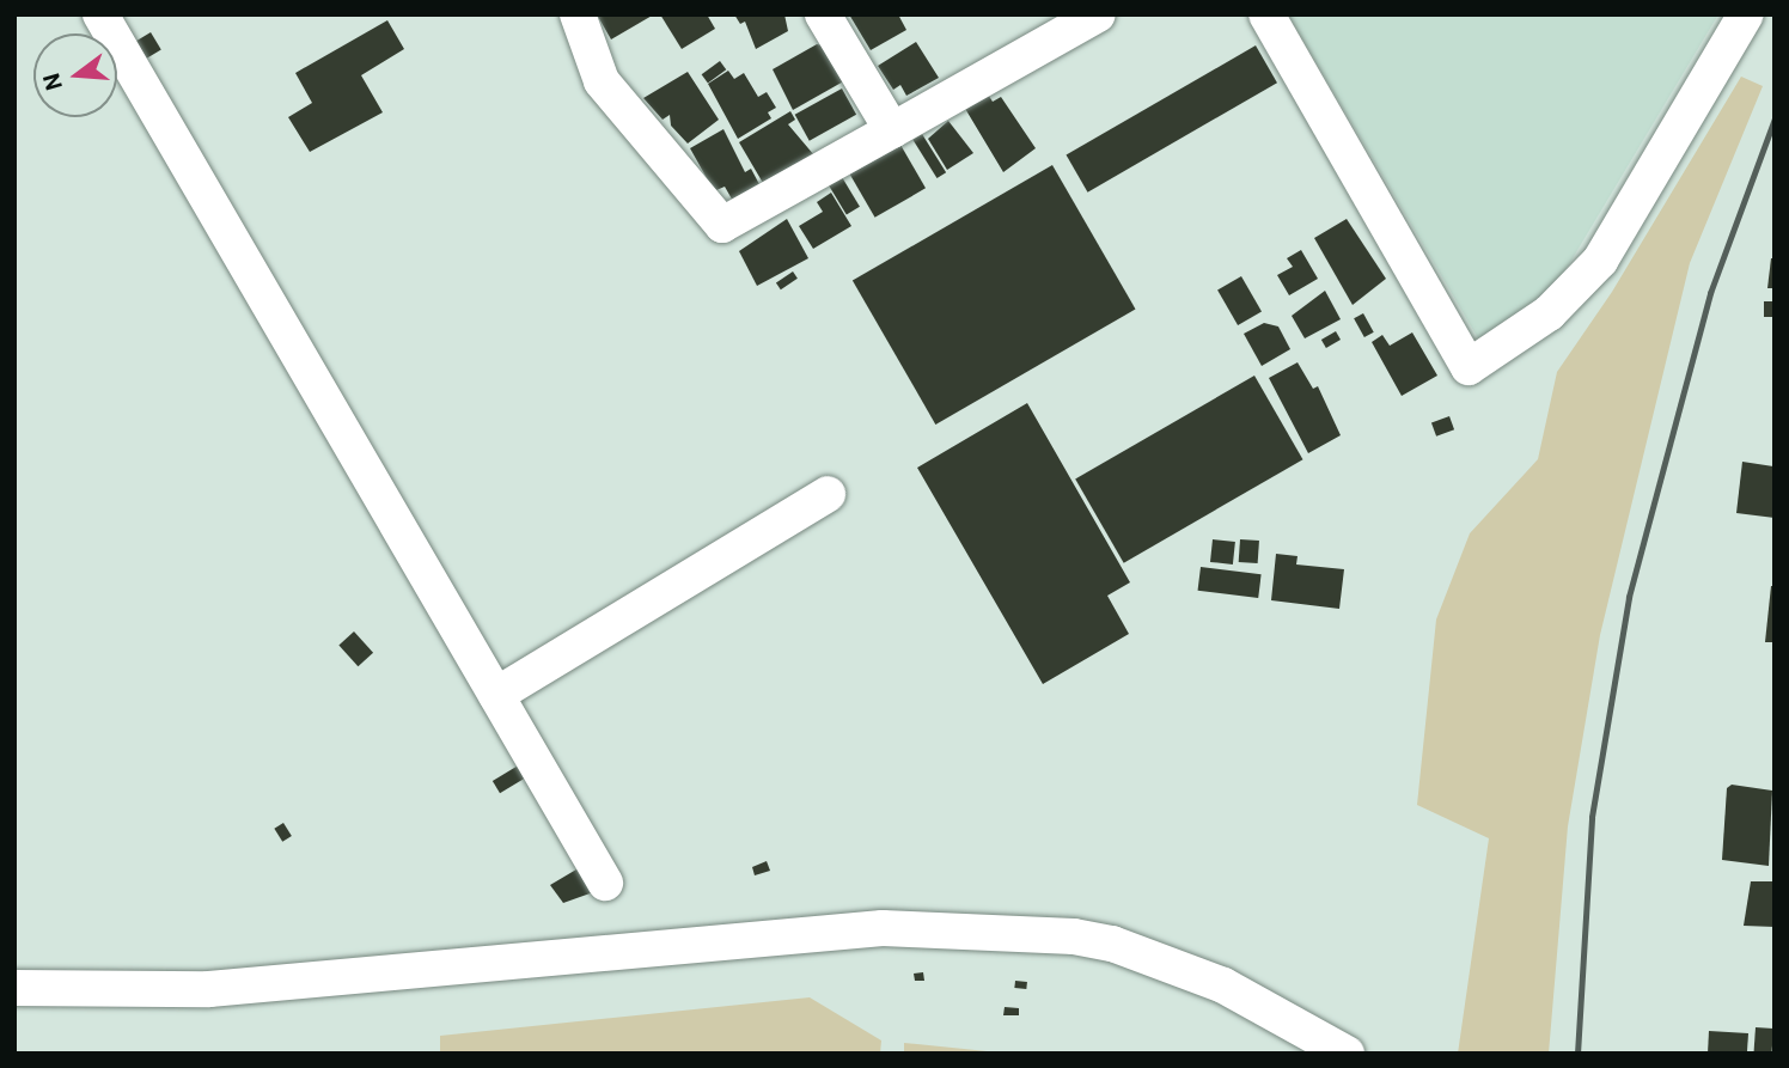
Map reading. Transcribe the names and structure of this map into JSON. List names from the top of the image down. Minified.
{"north":"left"}
